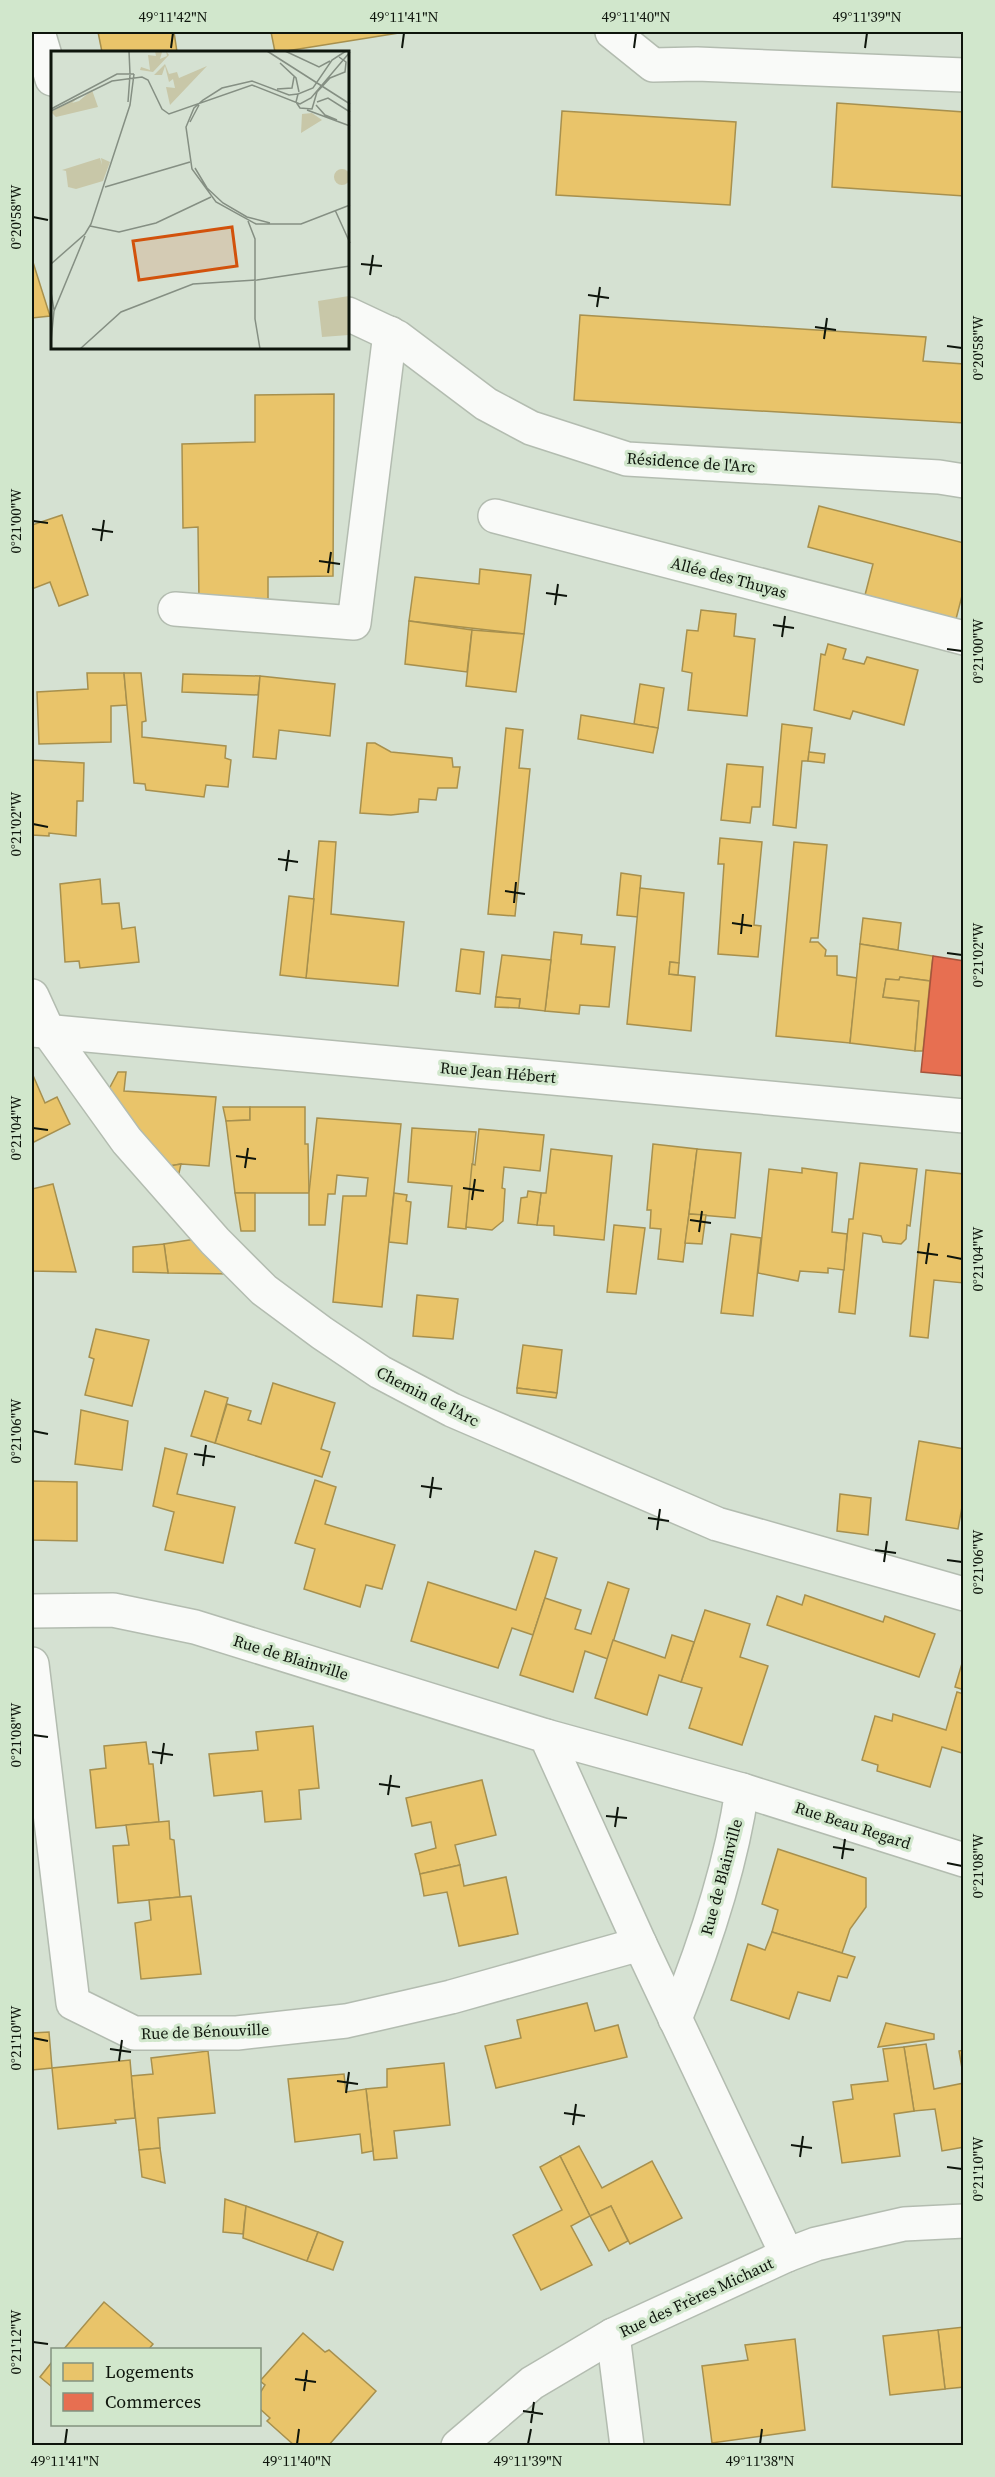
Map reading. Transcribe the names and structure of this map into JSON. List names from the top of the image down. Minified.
{"streets":{"street":["Résidence de l'Arc","Allée des Thuyas","Rue Jean Hébert","Chemin de l'Arc","Rue de Blainville","Rue Beau Regard","Rue de Bénouville","Rue des Frères Michaut"]},"crossings":[["Rue Jean Hébert","Chemin de l'Arc"],["Rue de Blainville","Rue Beau Regard"]],"legend":["Logements","Commerces"],"coordinates":["49°11'42\"N","49°11'41\"N","49°11'40\"N","49°11'39\"N","0°20'58\"W","0°21'00\"W","0°21'02\"W","0°21'04\"W","0°21'06\"W","0°21'08\"W","0°21'10\"W","0°21'12\"W","49°11'38\"N"]}
